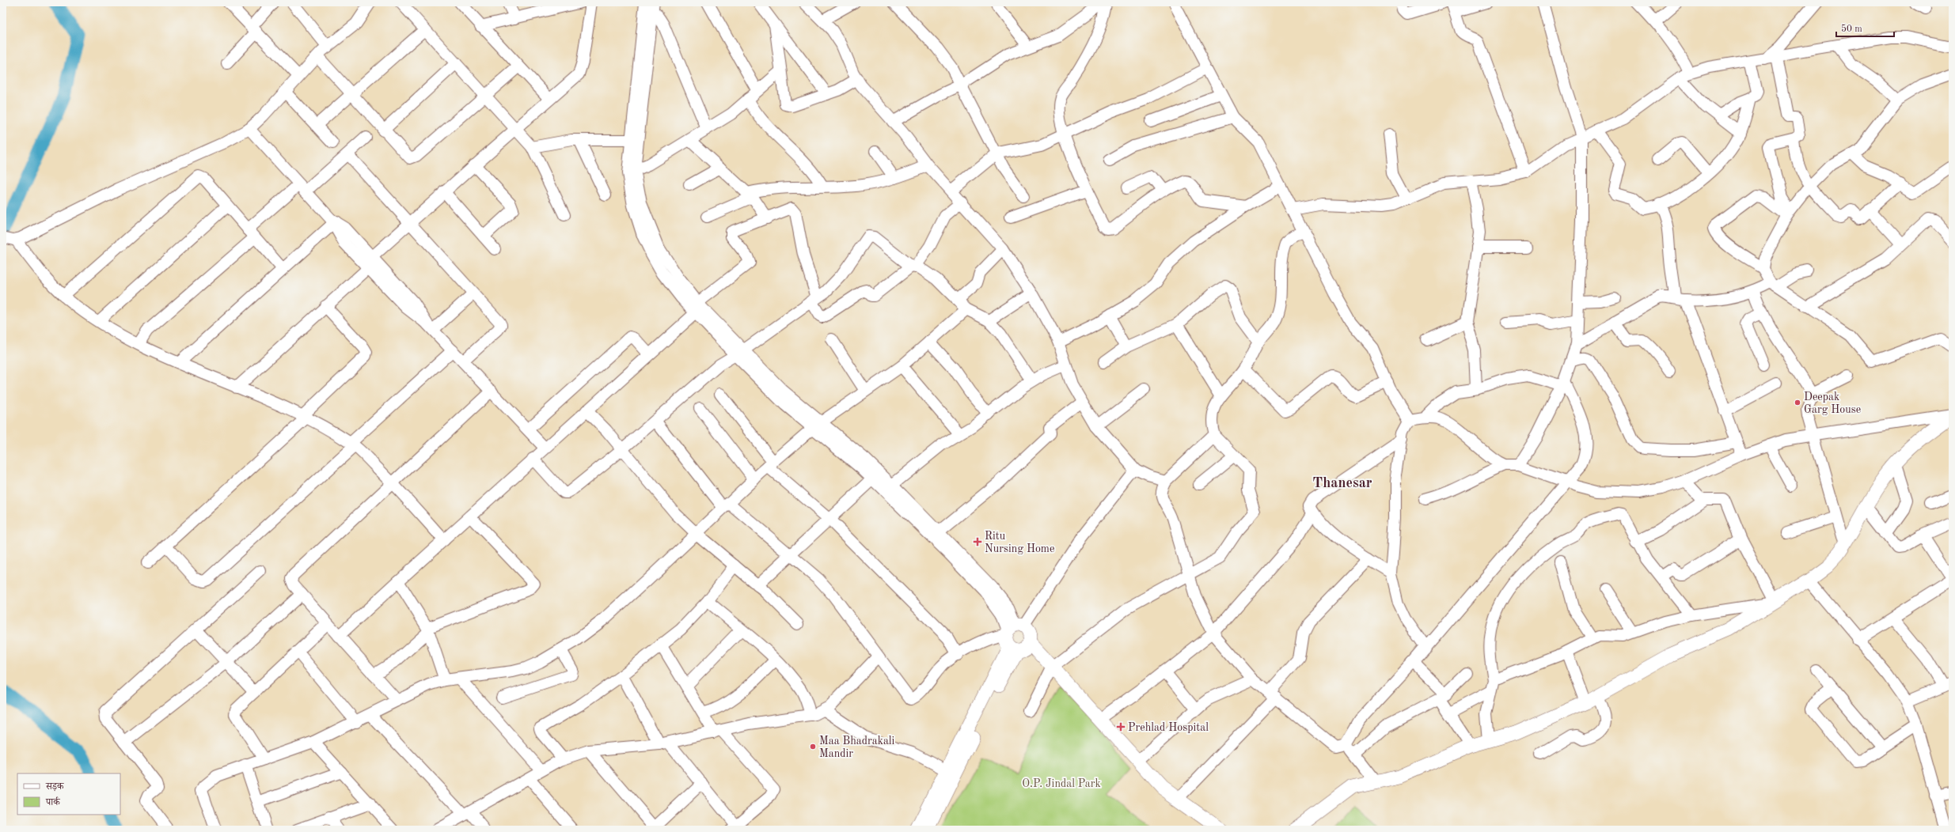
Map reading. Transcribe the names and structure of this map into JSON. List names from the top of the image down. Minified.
{"districts":["Thanesar"],"parks":["O.P. Jindal Park"],"places":{"other":["Deepak Garg House","Maa Bhadrakali Mandir"],"health":["Ritu Nursing Home","Prehlad Hospital"]},"legend":["सड़क","पार्क"],"scale_bar":"50 m"}
